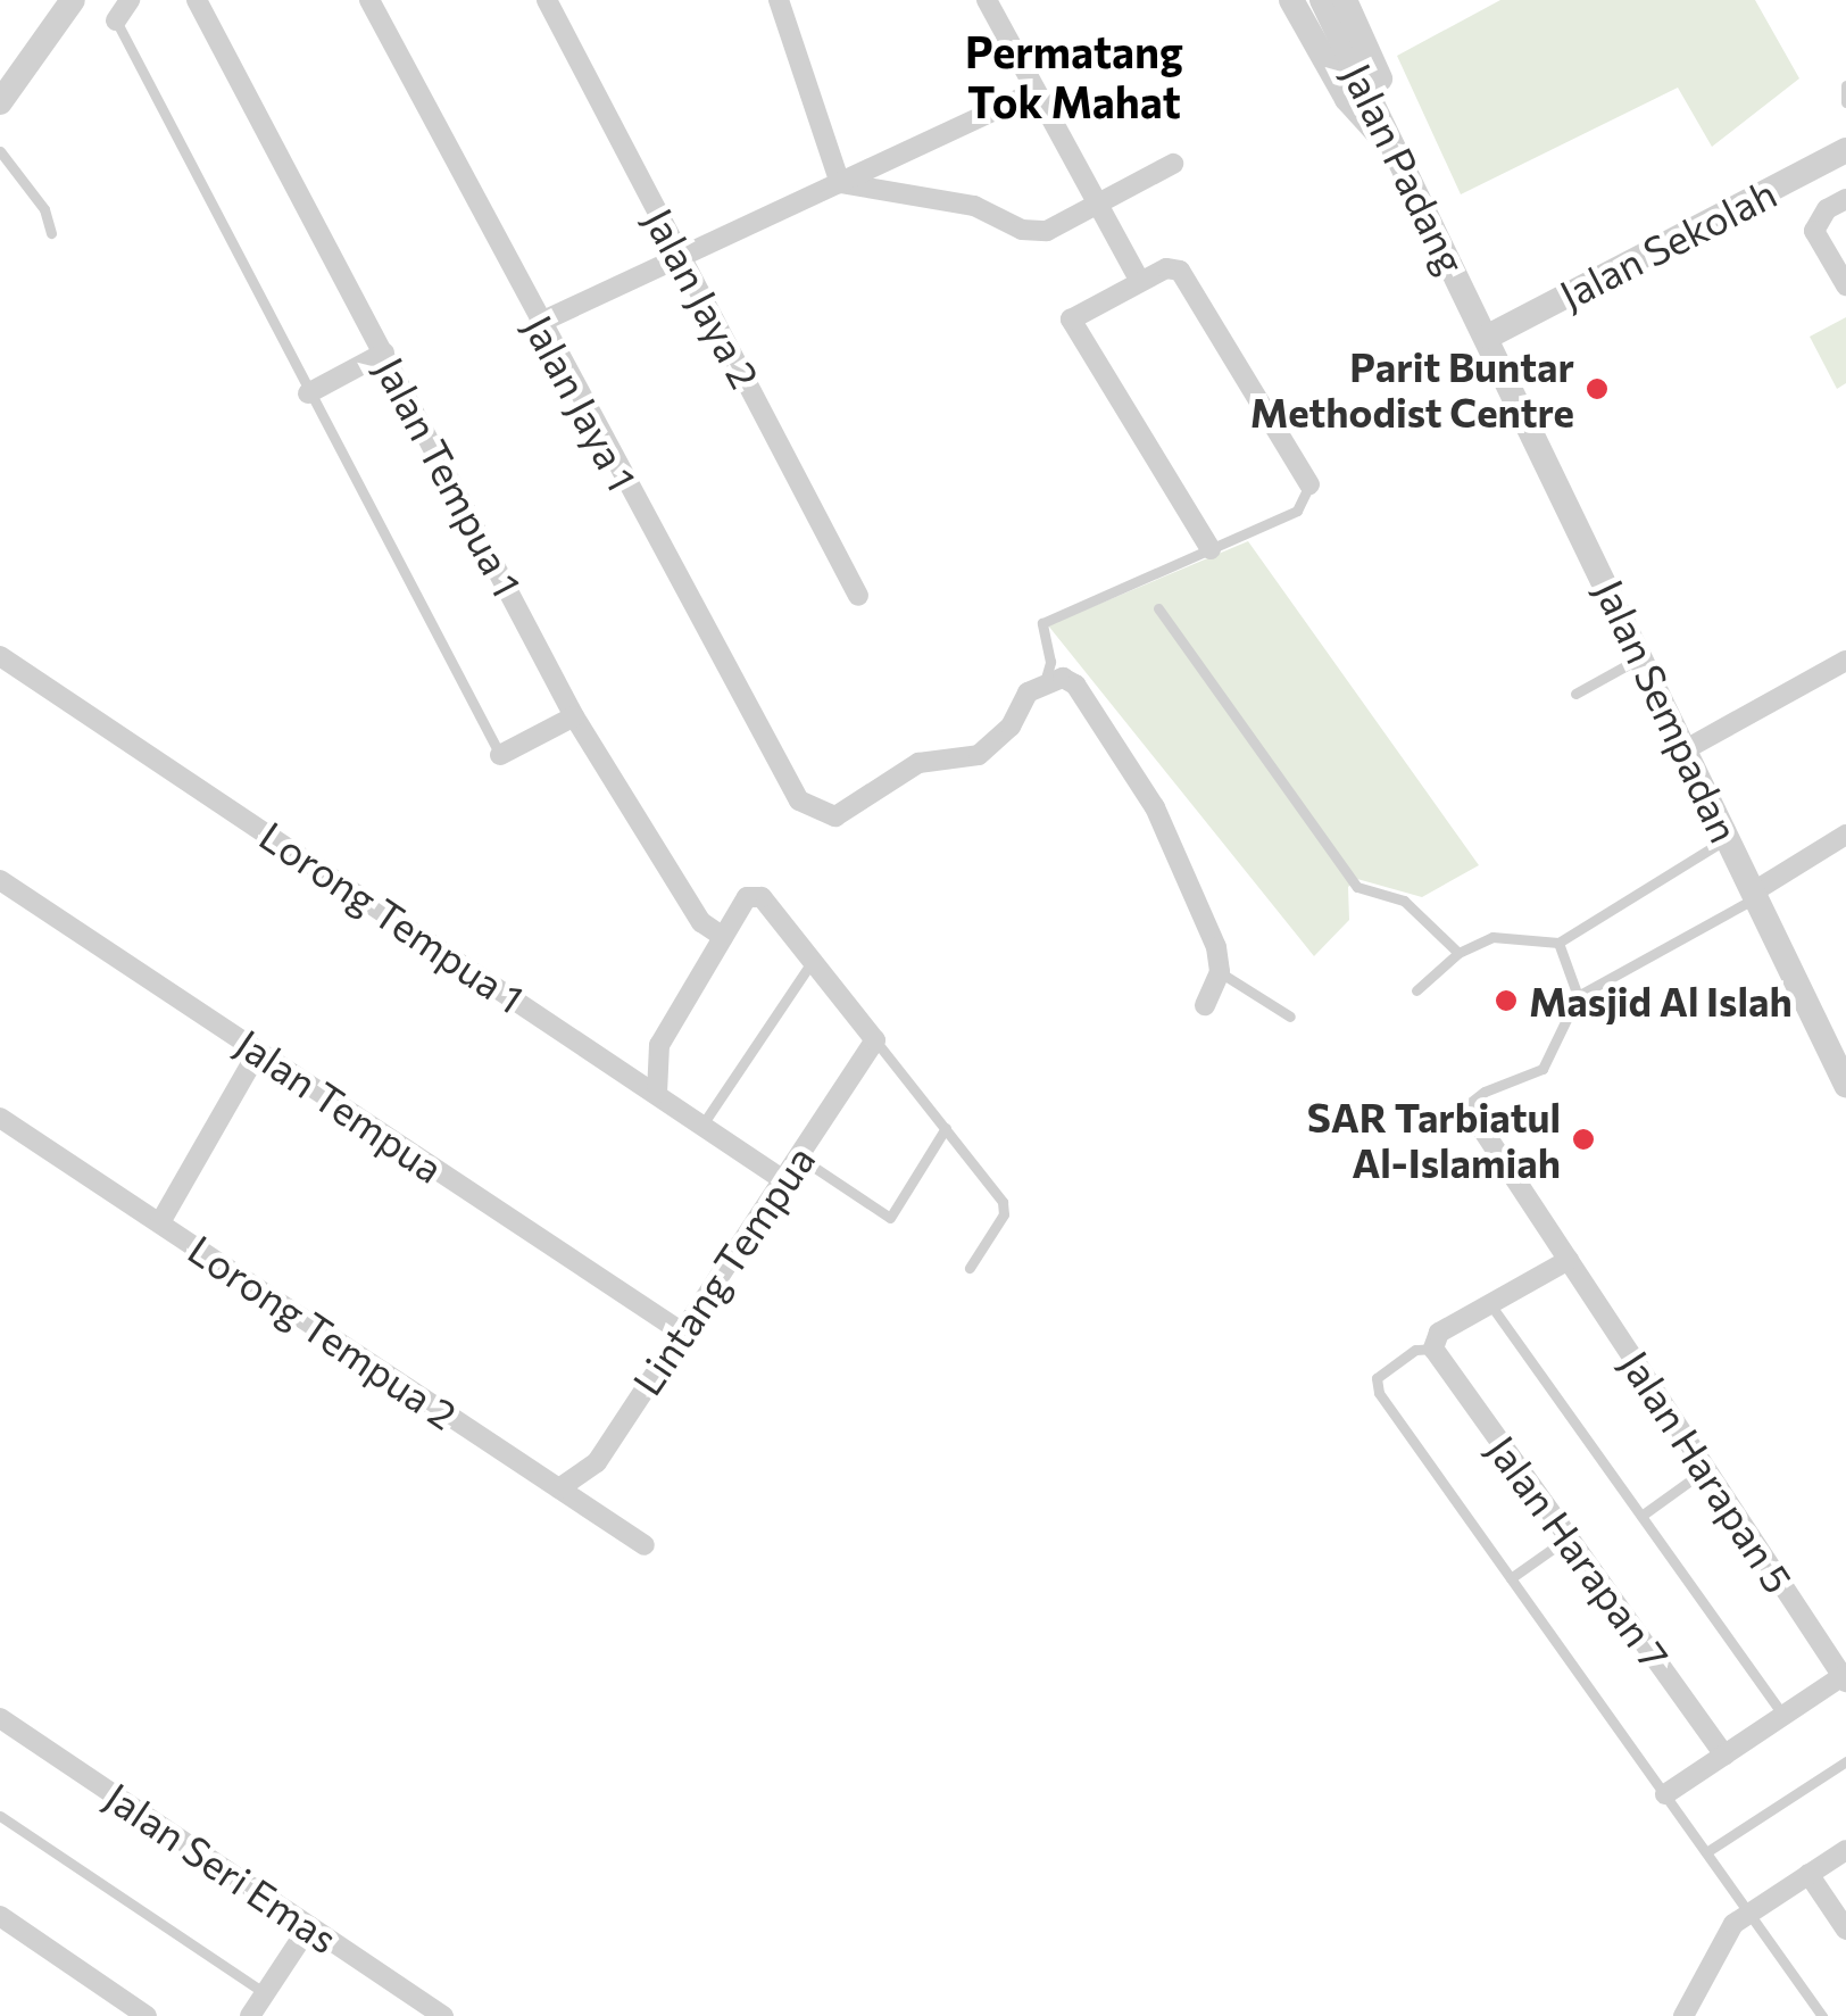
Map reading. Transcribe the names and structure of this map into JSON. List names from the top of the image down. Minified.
{"streets":{"street":["Jalan Padang","Jalan Sekolah","Jalan Jaya 2","Jalan Jaya 1","Jalan Tempua 1","Jalan Sempadan","Lorong Tempua 1","Jalan Tempua","Lintang Tempua","Lorong Tempua 2","Jalan Harapan 5","Jalan Harapan 7","Jalan Seri Emas"]},"crossings":[["Jalan Padang","Jalan Sekolah"],["Jalan Padang","Jalan Sempadan"],["Jalan Sekolah","Jalan Sempadan"],["Lorong Tempua 1","Lintang Tempua"],["Jalan Tempua","Lintang Tempua"],["Lintang Tempua","Lorong Tempua 2"]],"districts":["Permatang Tok Mahat"],"places":["Parit Buntar Methodist Centre","Masjid Al Islah","SAR Tarbiatul Al-Islamiah"]}
